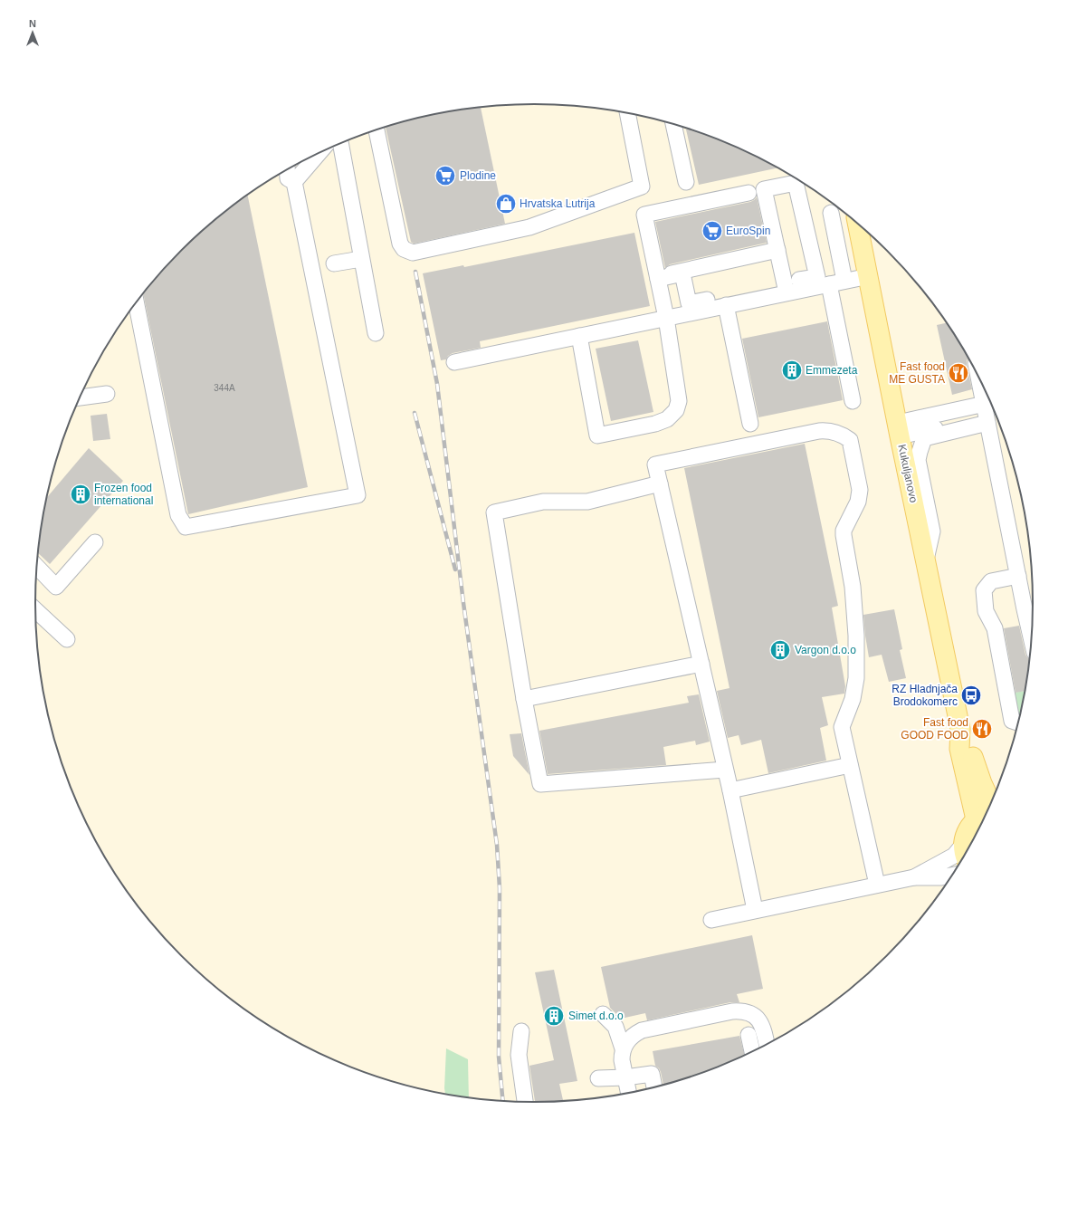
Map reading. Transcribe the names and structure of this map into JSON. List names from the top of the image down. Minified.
{"streets":{"main road":["Kukuljanovo"]},"places":{"supermarket":["Plodine","EuroSpin"],"shop":["Hrvatska Lutrija"],"building":["Emmezeta","Frozen food international","Vargon d.o.o","Simet d.o.o"],"restaurant":["Fast food ME GUSTA","Fast food GOOD FOOD"],"bus stop":["RZ Hladnjača Brodokomerc"]},"house_numbers":["344A"],"north":"top"}
